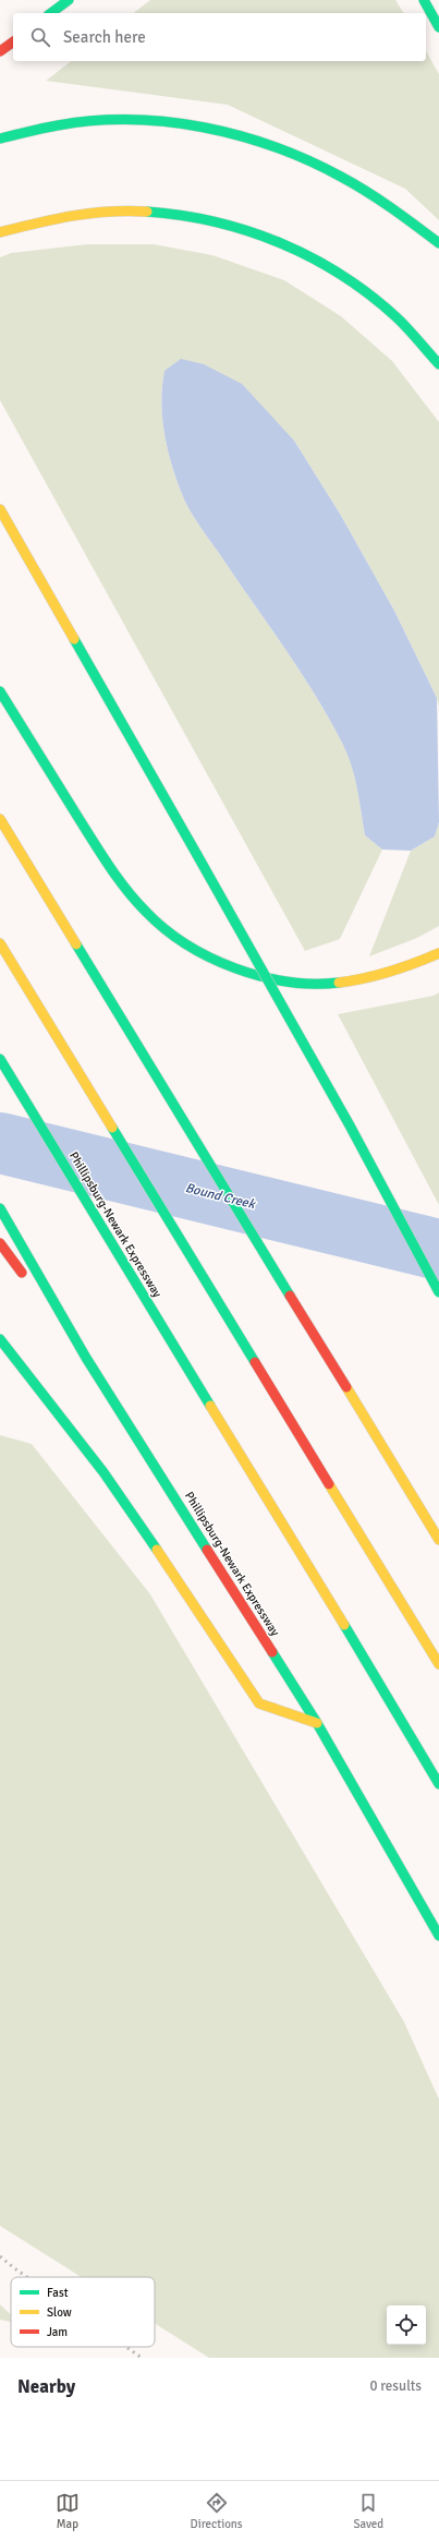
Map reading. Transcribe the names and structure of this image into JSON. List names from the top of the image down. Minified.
{"streets":{"highway":["Phillipsburg-Newark Expressway"]},"water":["Bound Creek"],"legend":["Fast","Slow","Jam"],"page":{"search":"Search here","heading":["Nearby","0 results"],"nav":["Map","Directions","Saved"]}}
